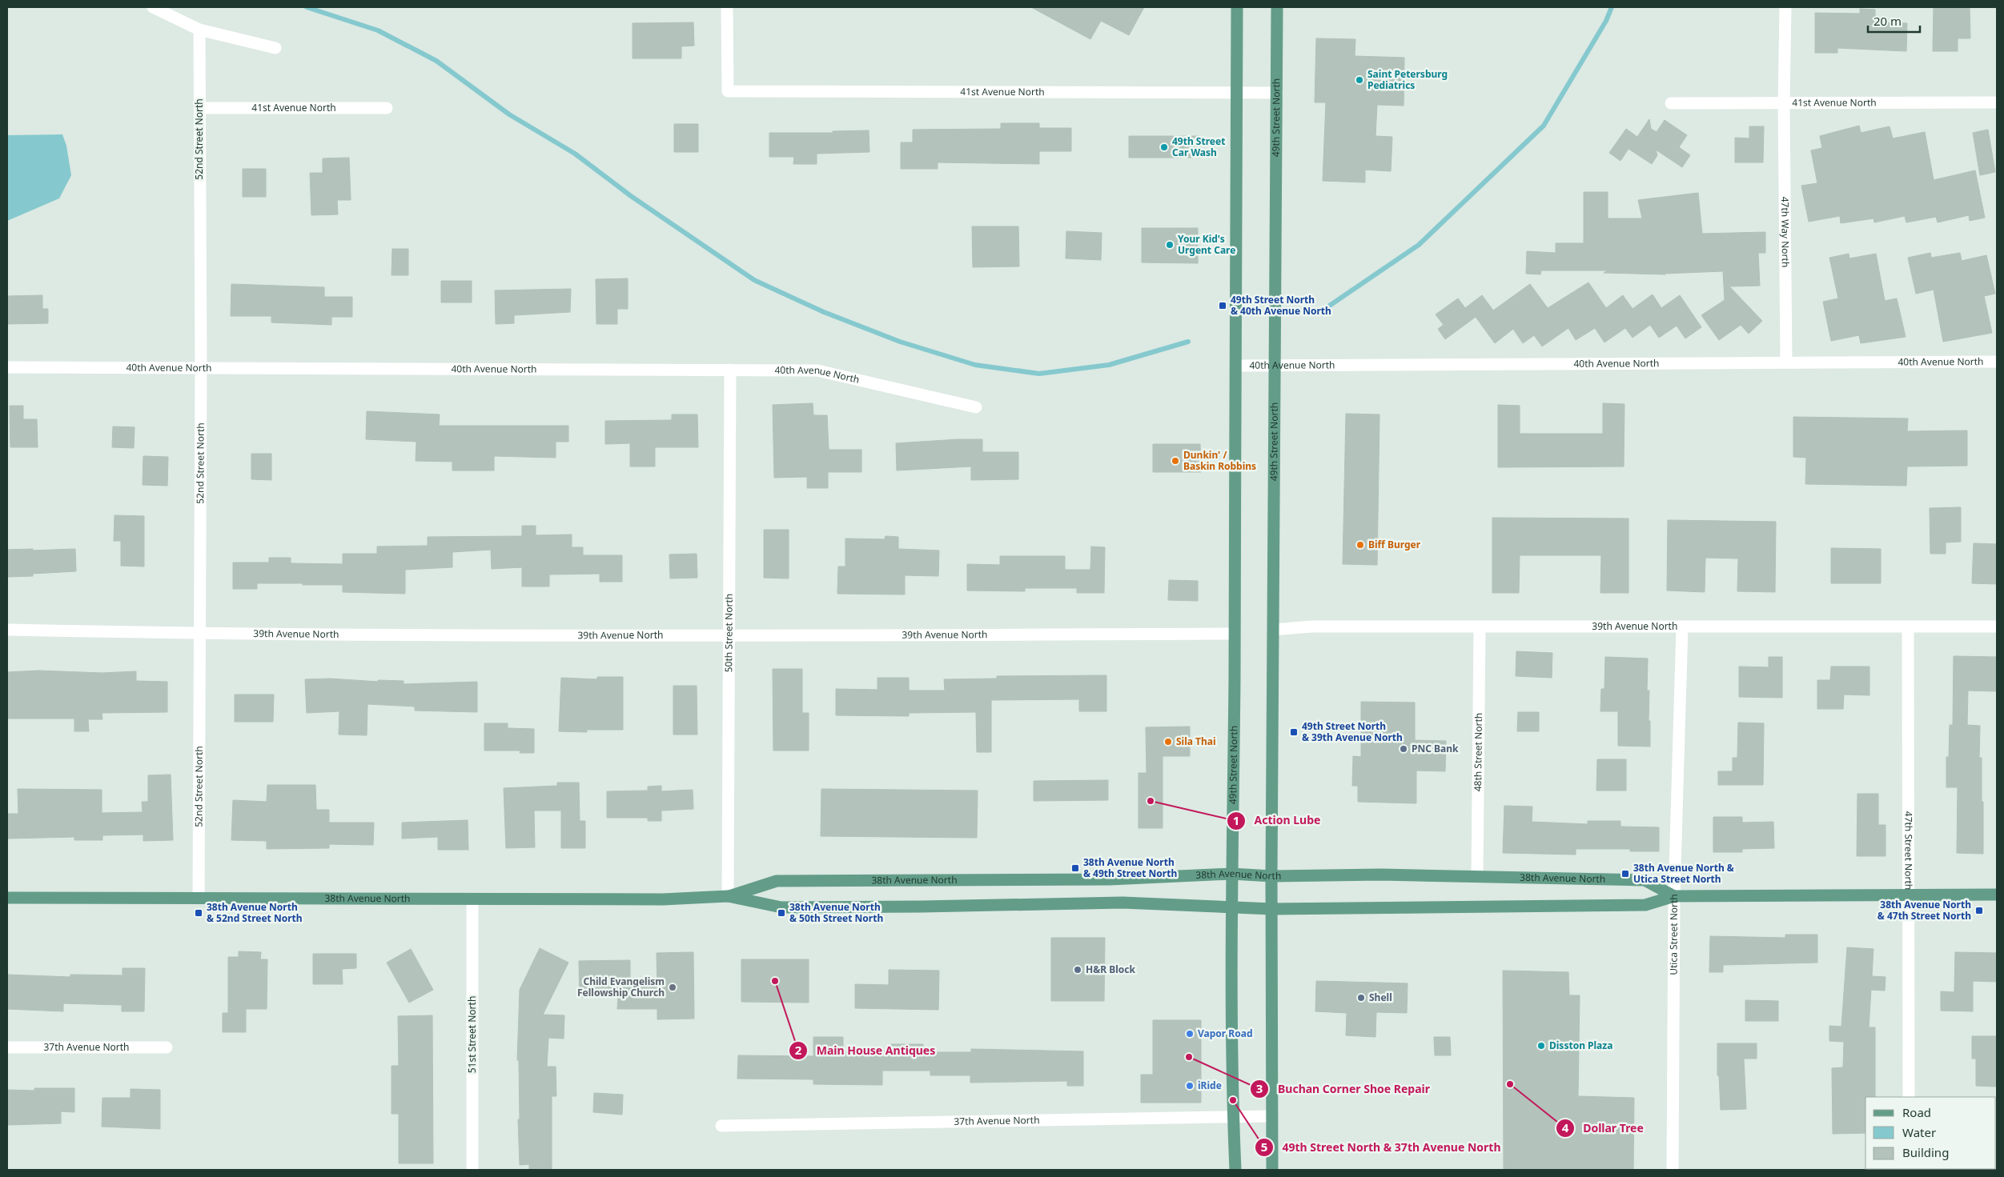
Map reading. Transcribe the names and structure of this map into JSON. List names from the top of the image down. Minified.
{"streets":{"main road":["49th Street North","38th Avenue North"],"street":["41st Avenue North","52nd Street North","47th Way North","40th Avenue North","39th Avenue North","50th Street North","48th Street North","47th Street North","Utica Street North","51st Street North","37th Avenue North"]},"crossings":[["41st Avenue North","49th Street North"],["41st Avenue North","52nd Street North"],["41st Avenue North","47th Way North"],["49th Street North","40th Avenue North"],["49th Street North","39th Avenue North"],["49th Street North","38th Avenue North"],["52nd Street North","40th Avenue North"],["52nd Street North","39th Avenue North"],["52nd Street North","38th Avenue North"],["47th Way North","40th Avenue North"],["40th Avenue North","50th Street North"],["39th Avenue North","50th Street North"],["39th Avenue North","48th Street North"],["39th Avenue North","47th Street North"],["39th Avenue North","Utica Street North"],["50th Street North","38th Avenue North"],["48th Street North","38th Avenue North"],["47th Street North","38th Avenue North"],["38th Avenue North","Utica Street North"],["38th Avenue North","51st Street North"]],"places":{"other":["Saint Petersburg Pediatrics","49th Street Car Wash","Your Kid's Urgent Care","Dunkin' / Baskin Robbins","Biff Burger","Sila Thai","PNC Bank","Action Lube","H&R Block","Main House Antiques","Child Evangelism Fellowship Church","Shell","Vapor Road","Disston Plaza","Buchan Corner Shoe Repair","Dollar Tree","iRide","49th Street North & 37th Avenue North"],"transit":["49th Street North & 40th Avenue North","49th Street North & 39th Avenue North","38th Avenue North & 49th Street North","38th Avenue North & Utica Street North","38th Avenue North & 47th Street North","38th Avenue North & 52nd Street North","38th Avenue North & 50th Street North"]},"legend":["Road","Water","Building"],"scale_bar":"20 m"}
